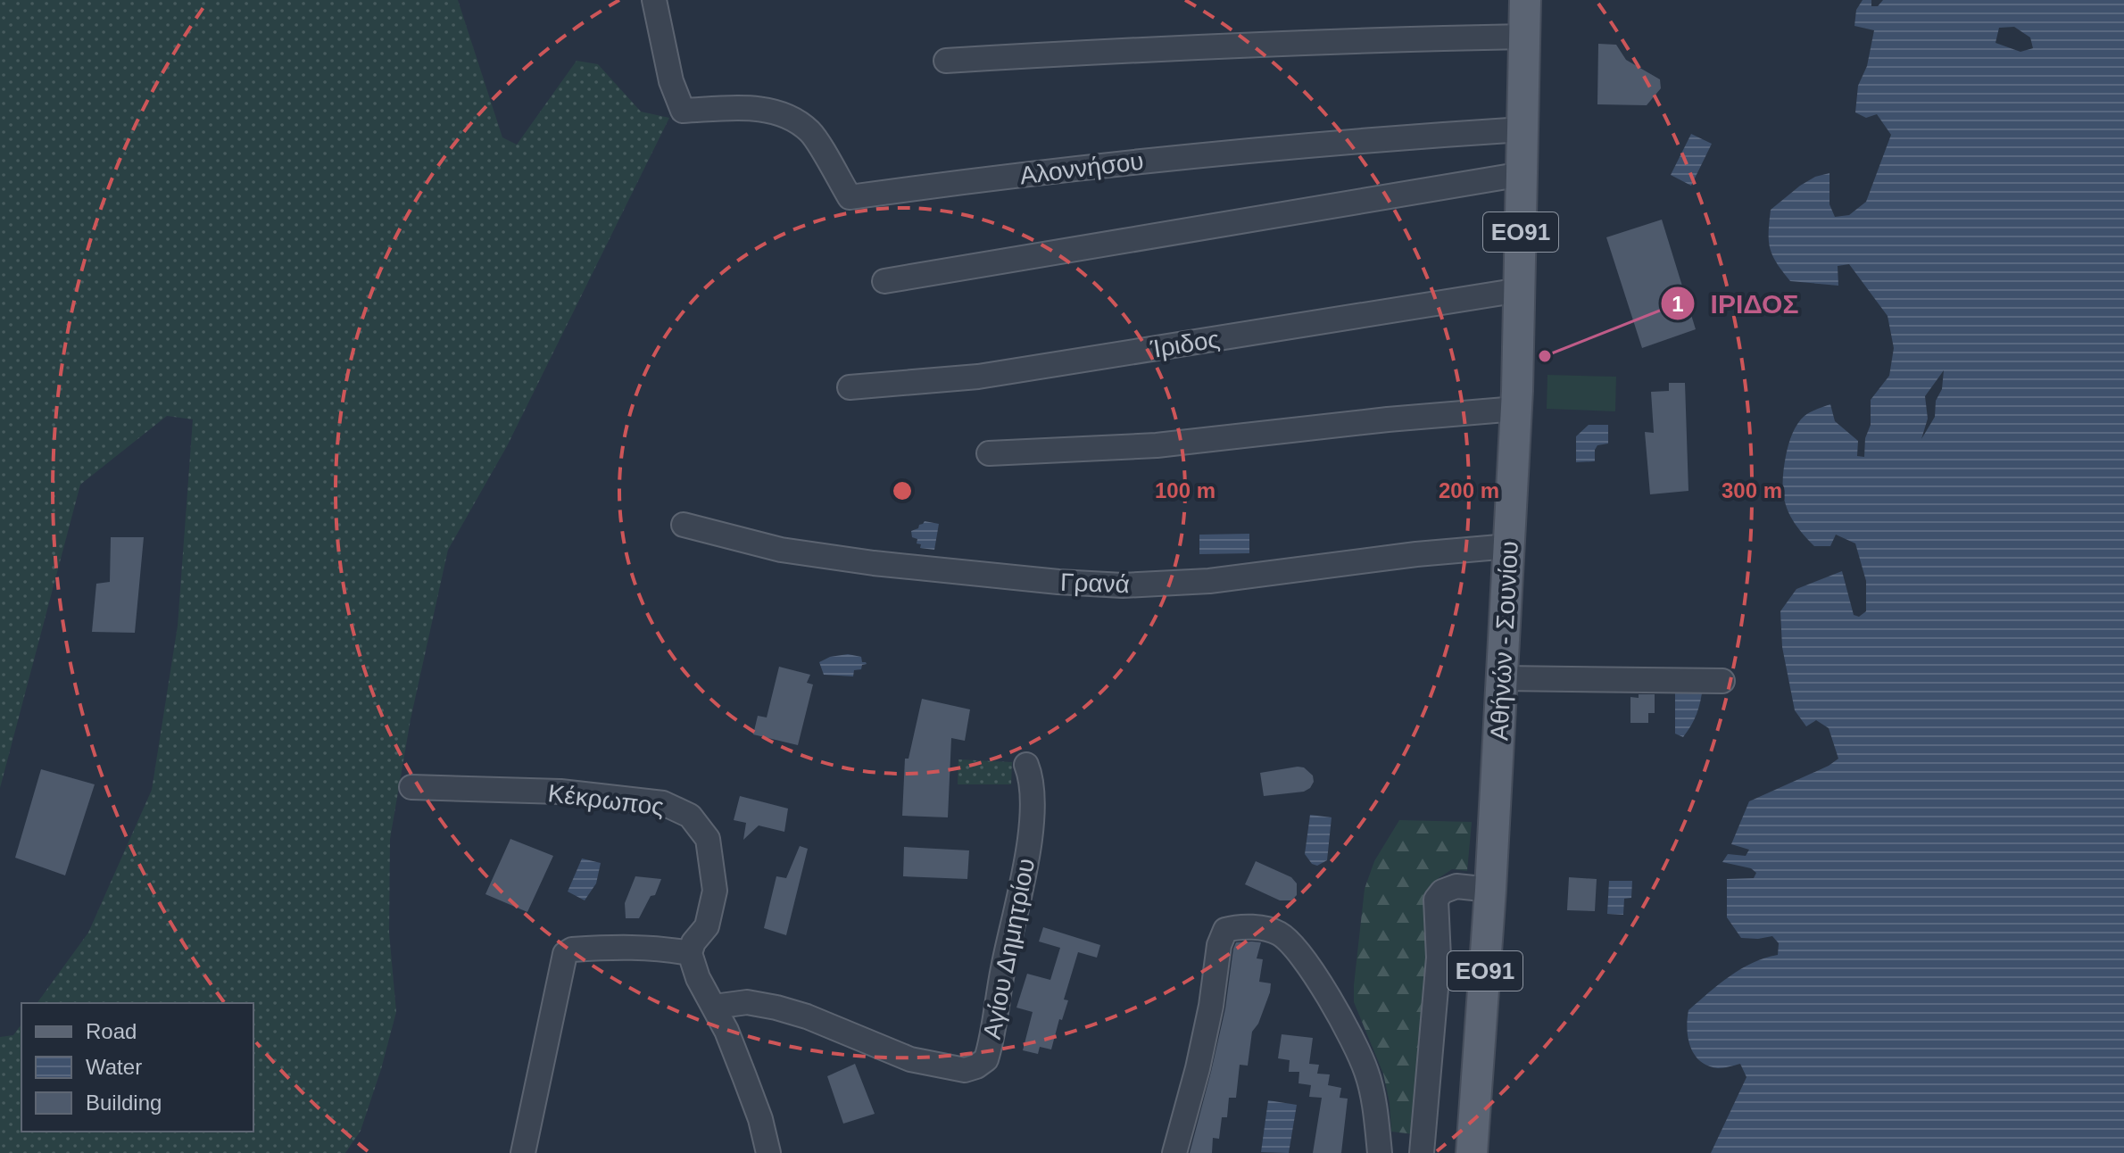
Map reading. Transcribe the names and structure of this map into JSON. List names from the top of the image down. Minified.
{"streets":{"main road":["ΕΟ91","Αθήνών - Σουνίου"],"street":["Αλοννήσου","Ίριδος","Γρανά","Κέκρωπος","Αγίου Δημητρίου"]},"crossings":[["Αλοννήσου","Αθήνών - Σουνίου"],["Ίριδος","Αθήνών - Σουνίου"],["Γρανά","Αθήνών - Σουνίου"]],"places":["ΙΡΙΔΟΣ"],"legend":["Road","Water","Building"],"rings":["100 m","200 m","300 m"]}
